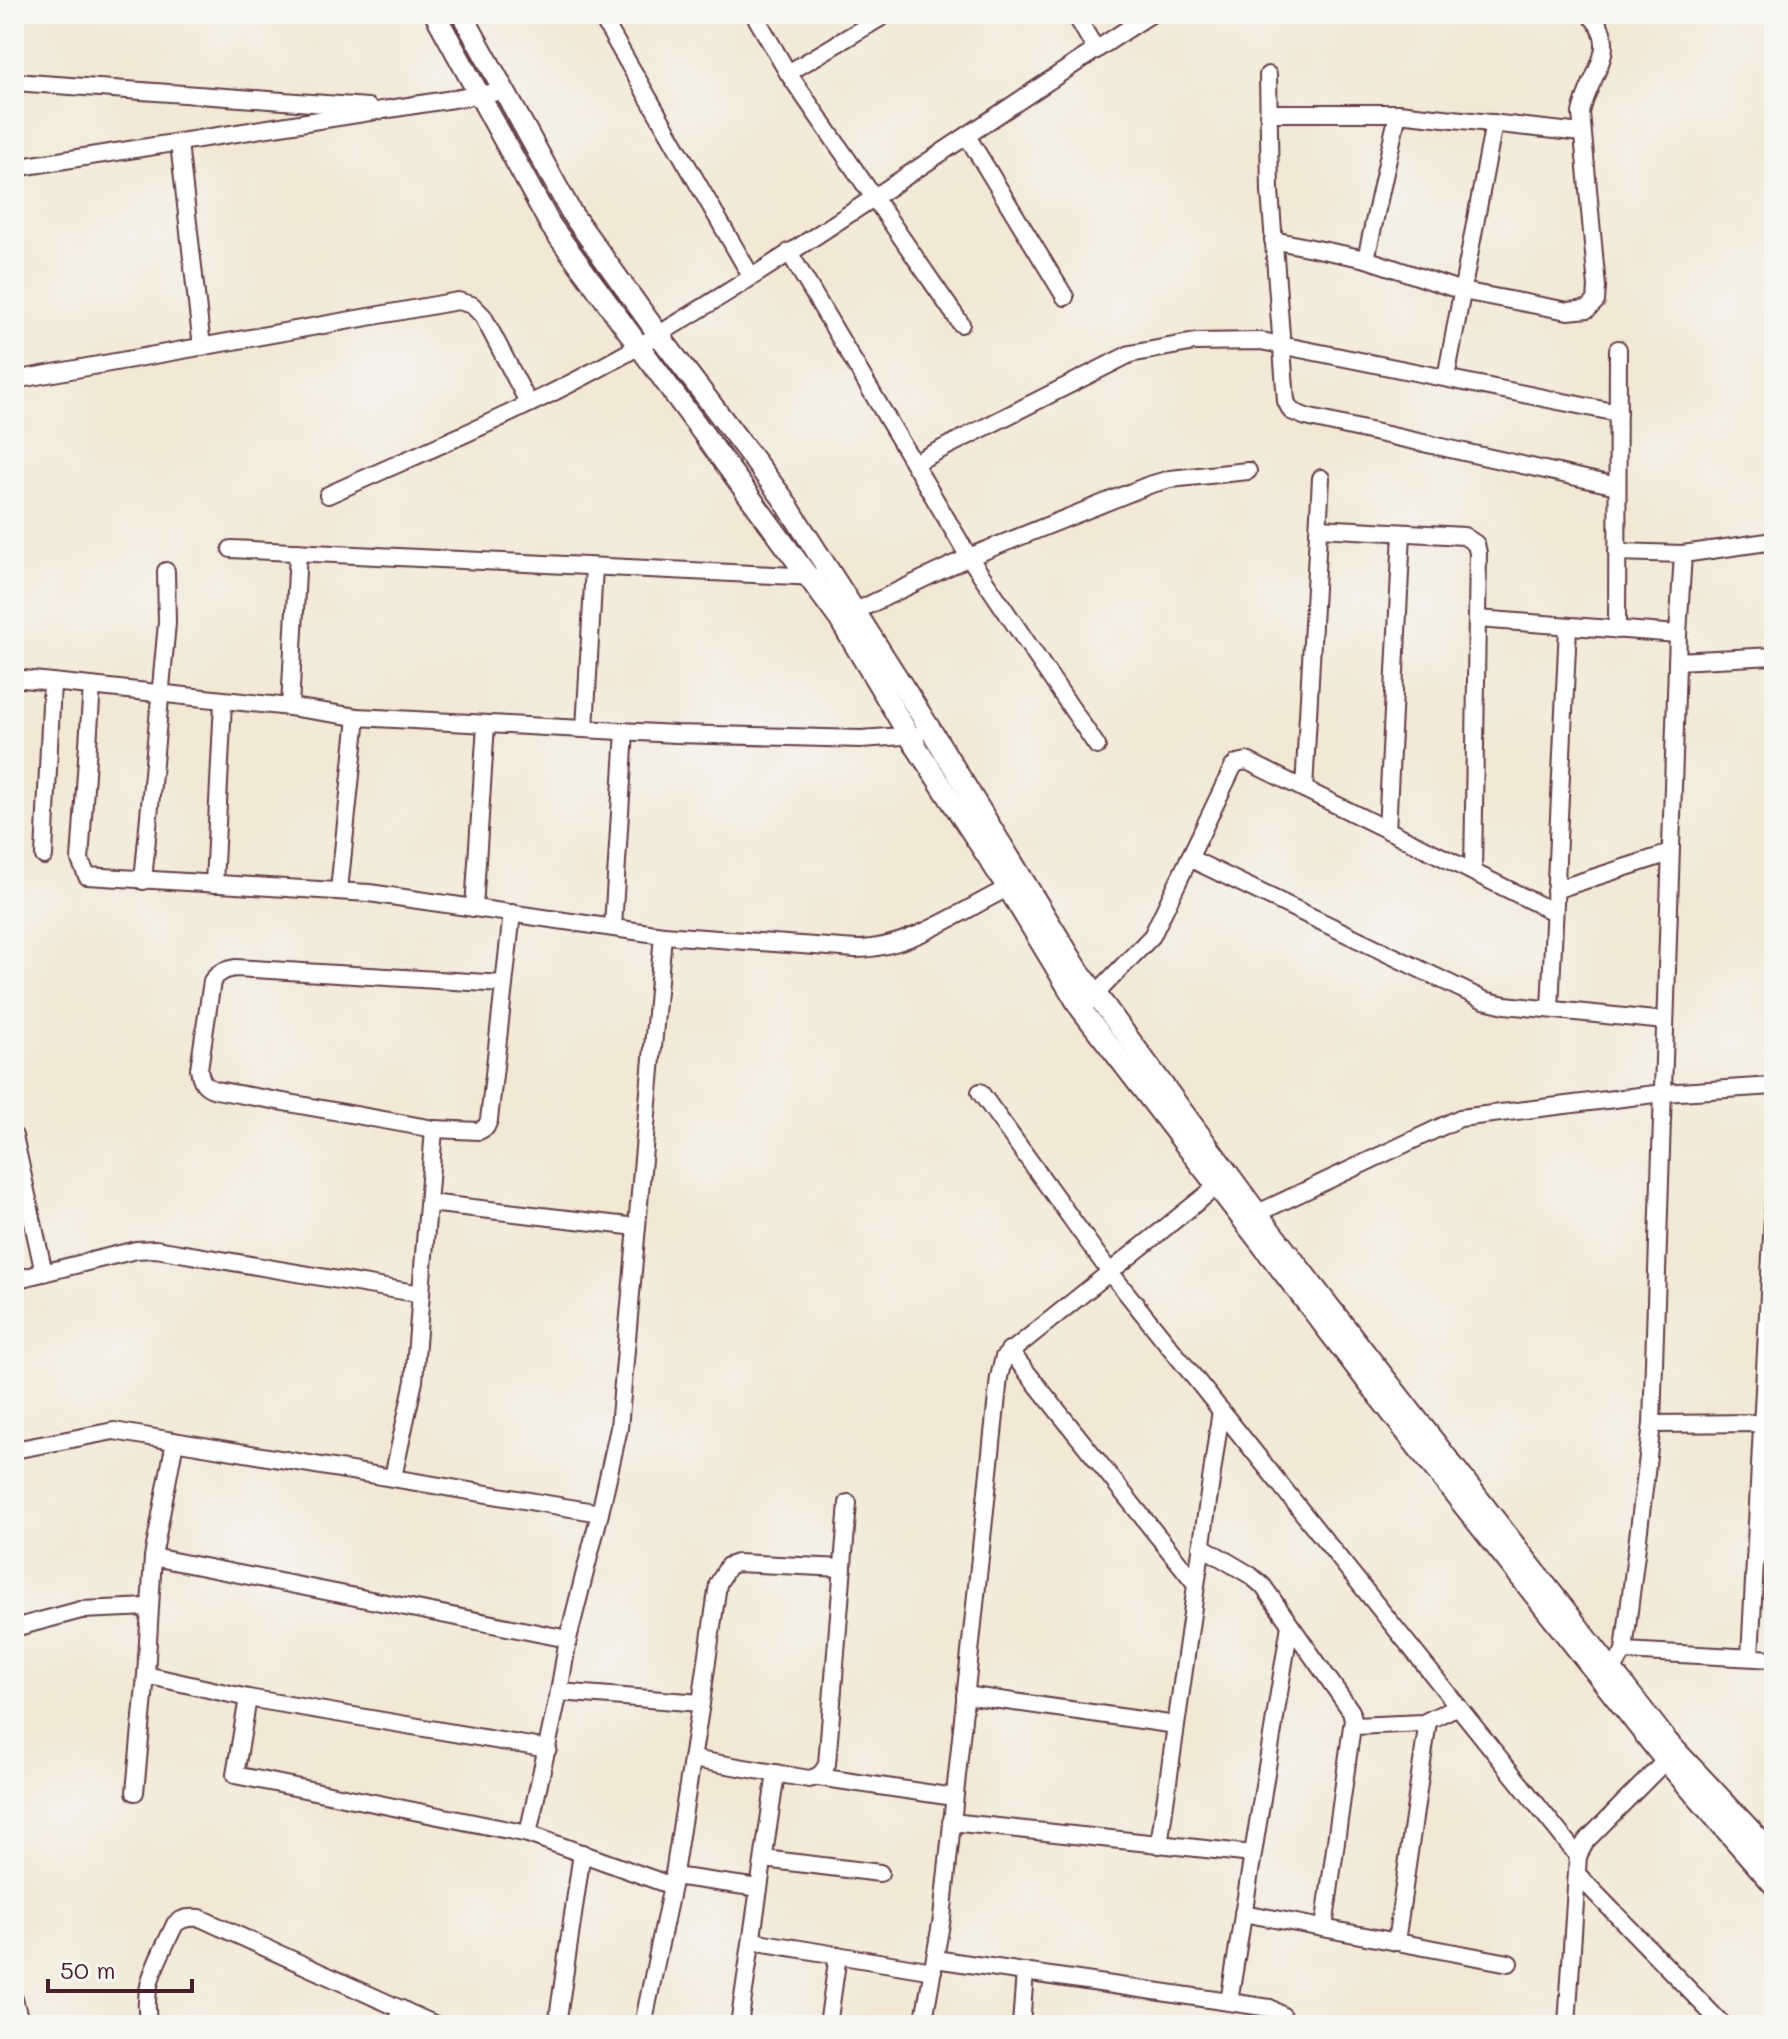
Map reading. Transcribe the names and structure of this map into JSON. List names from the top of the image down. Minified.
{"scale_bar":"50 m"}
